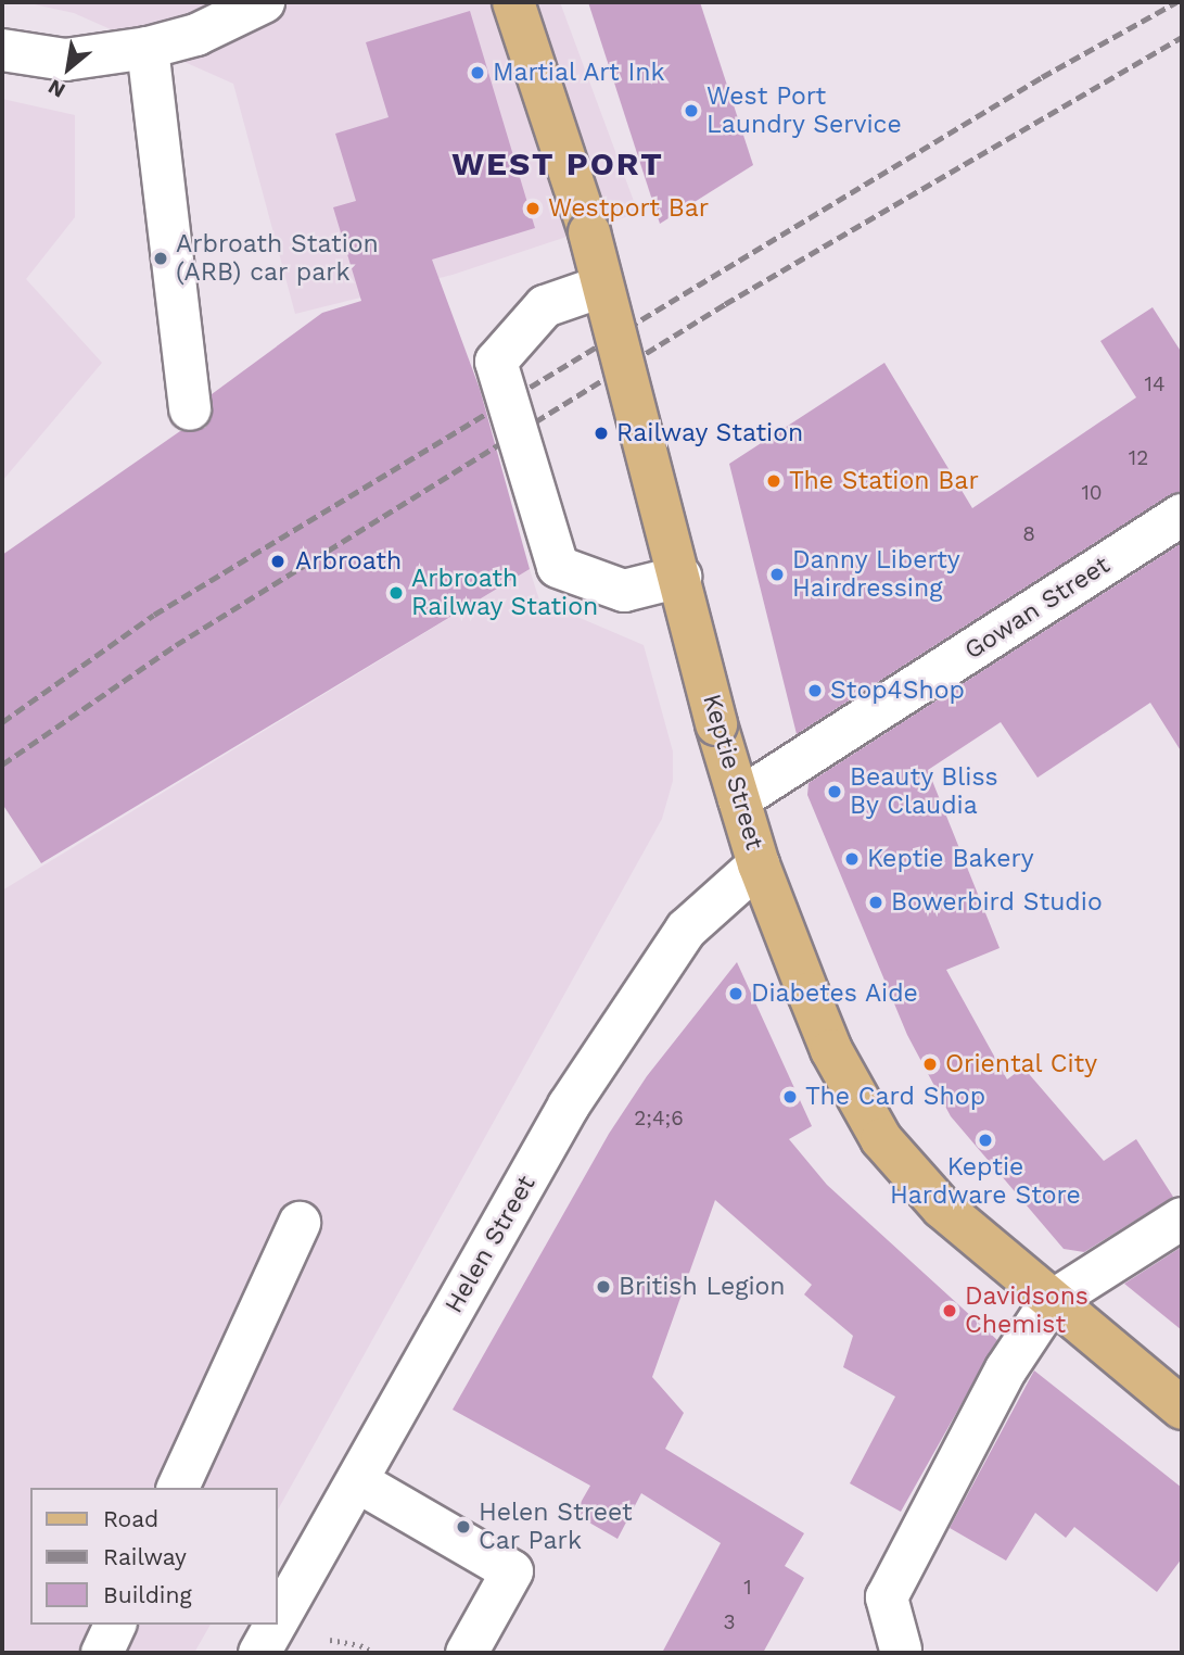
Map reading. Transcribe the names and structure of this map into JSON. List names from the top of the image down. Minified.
{"streets":{"main road":["Keptie Street"],"street":["Gowan Street","Helen Street"]},"crossings":[["Gowan Street","Keptie Street"],["Keptie Street","Helen Street"]],"districts":["WEST PORT"],"places":["Martial Art Ink","West Port Laundry Service","Westport Bar","Arbroath Station (ARB) car park","Railway Station","The Station Bar","Arbroath","Danny Liberty Hairdressing","Arbroath Railway Station","Stop4Shop","Beauty Bliss By Claudia","Keptie Bakery","Bowerbird Studio","Diabetes Aide","Oriental City","The Card Shop","Keptie Hardware Store","British Legion","Davidsons Chemist","Helen Street Car Park"],"house_numbers":["14","12","10","8","2;4;6","1","3"],"legend":["Road","Railway","Building"],"north":"bottom left"}
